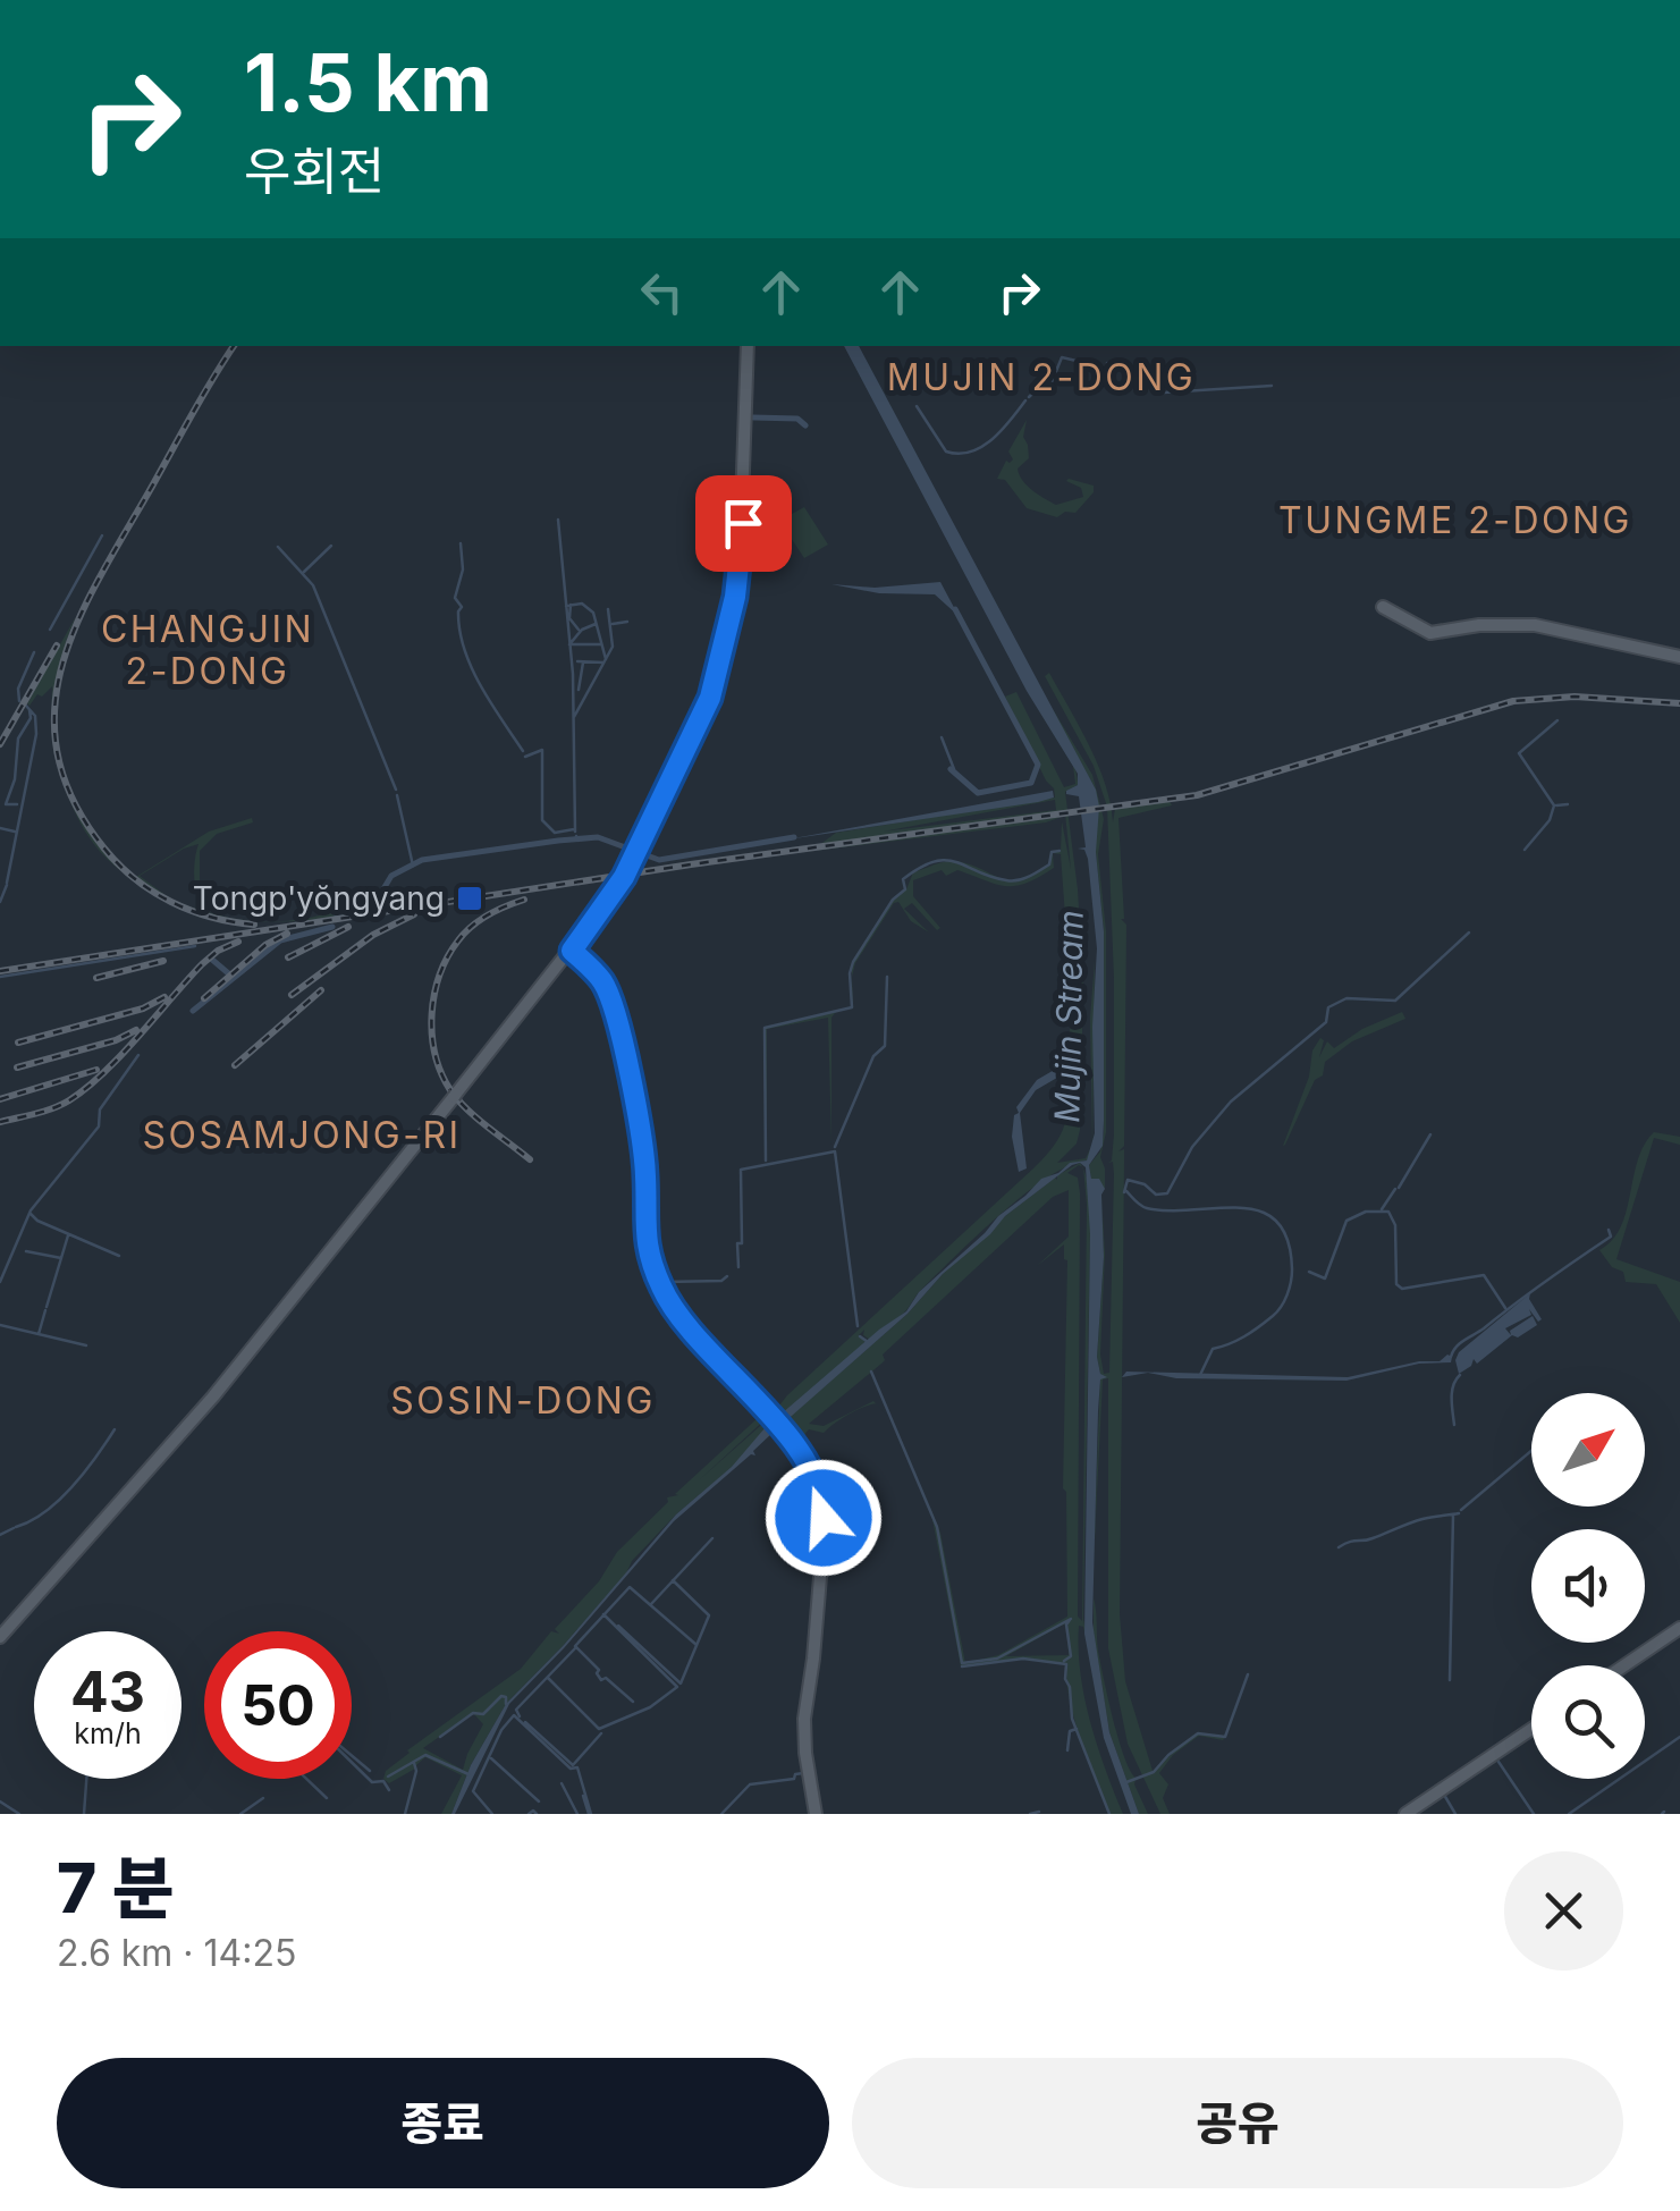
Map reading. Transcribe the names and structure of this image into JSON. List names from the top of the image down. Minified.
{"districts":["MUJIN 2-DONG","TUNGME 2-DONG","CHANGJIN 2-DONG","SOSAMJONG-RI","SOSIN-DONG"],"water":["Mujin Stream"],"places":{"transit":["Tongp'yŏngyang"]},"north":"top right","page":{"turn":["1.5 km","우회전"],"speed":"43 km/h","limit":"50","heading":["7 분","2.6 km · 14:25"],"buttons":["종료","공유"]}}
